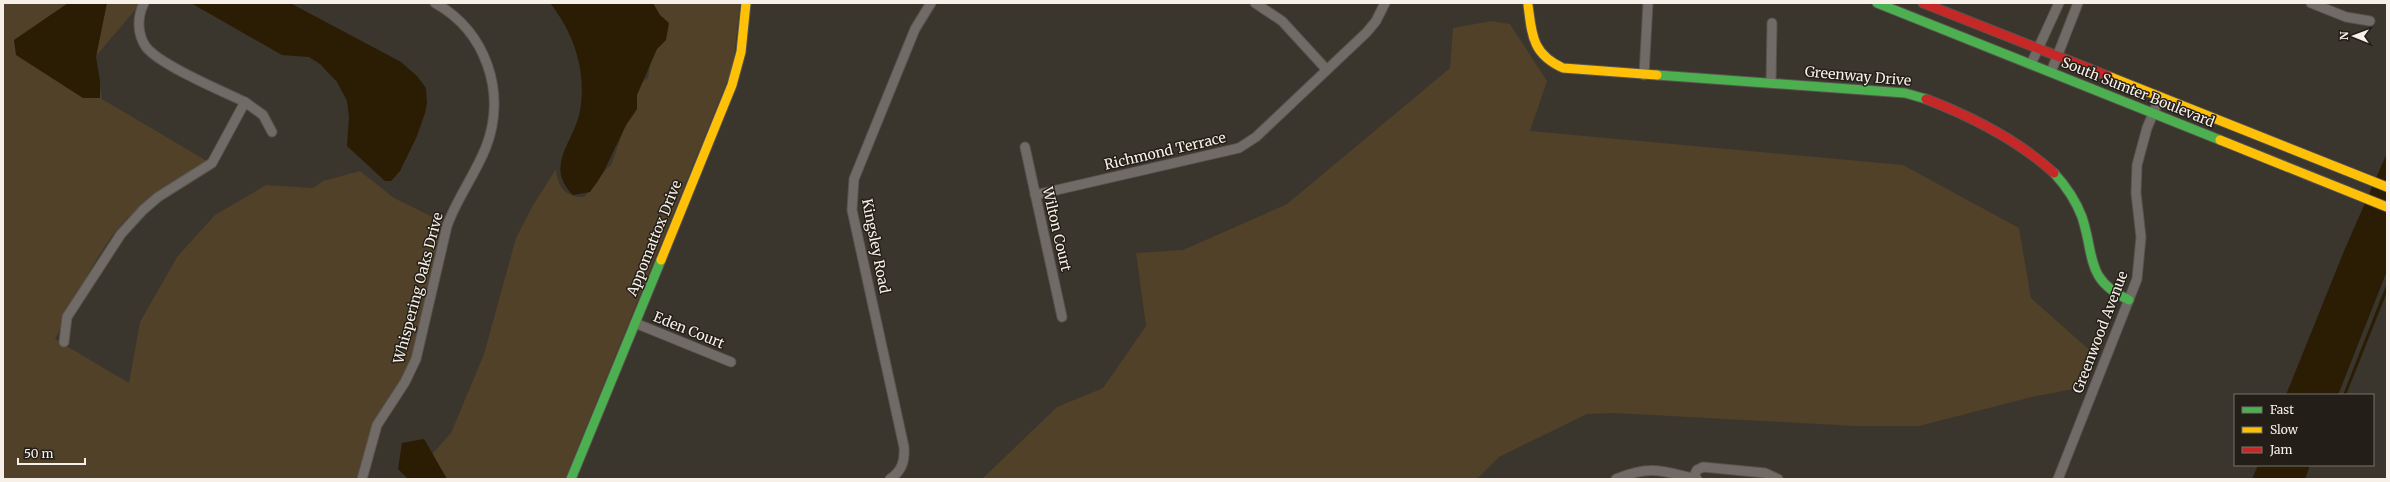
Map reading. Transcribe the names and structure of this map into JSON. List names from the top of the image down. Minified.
{"streets":{"street":["Greenway Drive","South Sumter Boulevard","Richmond Terrace","Wilton Court","Appomattox Drive","Kingsley Road","Whispering Oaks Drive","Eden Court","Greenwood Avenue"]},"crossings":[["Greenway Drive","Greenwood Avenue"],["South Sumter Boulevard","Greenwood Avenue"],["Richmond Terrace","Wilton Court"],["Appomattox Drive","Eden Court"]],"legend":["Fast","Slow","Jam"],"scale_bar":"50 m","north":"left"}
